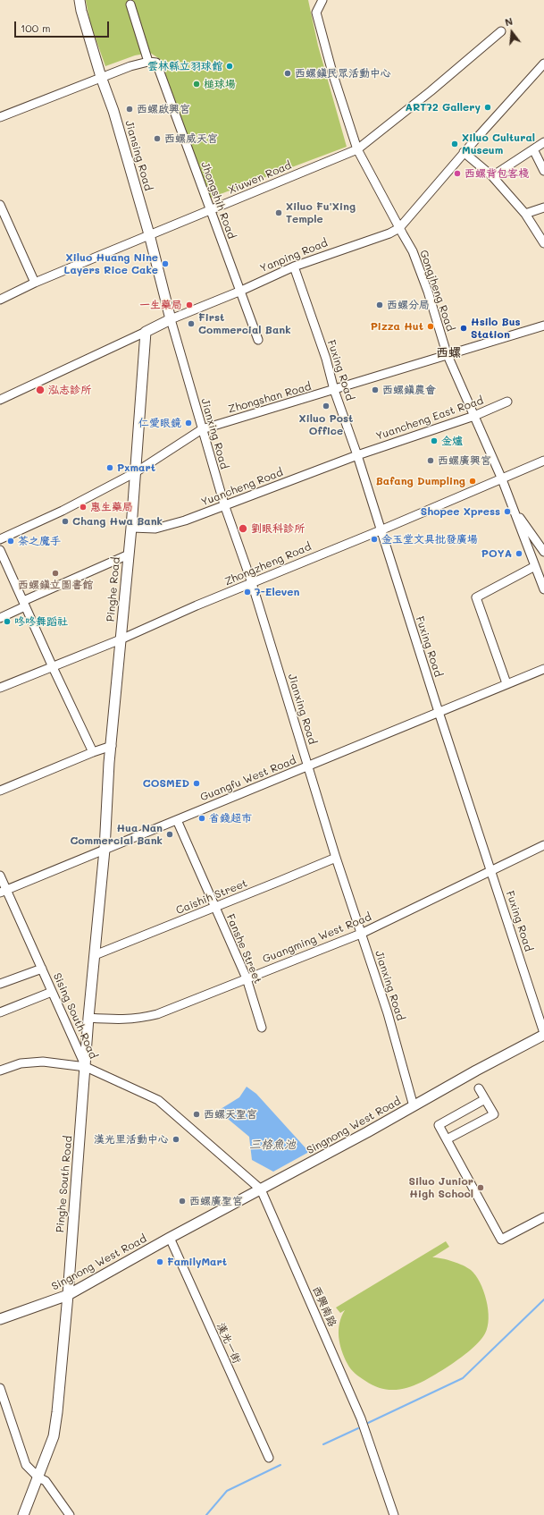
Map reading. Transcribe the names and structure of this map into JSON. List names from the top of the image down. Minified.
{"streets":{"main road":["Jiansing Road","Yanping Road","Pinghe Road","Singnong West Road","Pinghe South Road"],"street":["Xiuwen Road","Jhongshih Road","Gongjheng Road","Fuxing Road","Zhongshan Road","Yuancheng East Road","Jianxing Road","Yuancheng Road","Zhongzheng Road","Guangfu West Road","Caishih Street","Guangming West Road","Fanshe Street","Sising South Road","西興南路","漢光一街"]},"crossings":[["Jiansing Road","Xiuwen Road"],["Jiansing Road","Yanping Road"],["Jiansing Road","Jianxing Road"],["Xiuwen Road","Jhongshih Road"],["Xiuwen Road","Gongjheng Road"],["Jhongshih Road","Yanping Road"],["Yanping Road","Gongjheng Road"],["Yanping Road","Fuxing Road"],["Yanping Road","Jianxing Road"],["Yanping Road","Pinghe Road"],["Gongjheng Road","Zhongshan Road"],["Gongjheng Road","Yuancheng East Road"],["Gongjheng Road","Zhongzheng Road"],["Fuxing Road","Zhongshan Road"],["Fuxing Road","Yuancheng East Road"],["Fuxing Road","Yuancheng Road"],["Fuxing Road","Zhongzheng Road"],["Fuxing Road","Guangfu West Road"],["Fuxing Road","Guangming West Road"],["Fuxing Road","Singnong West Road"],["Zhongshan Road","Jianxing Road"],["Zhongshan Road","Pinghe Road"],["Yuancheng East Road","Yuancheng Road"],["Jianxing Road","Yuancheng Road"],["Jianxing Road","Zhongzheng Road"],["Jianxing Road","Guangfu West Road"],["Jianxing Road","Caishih Street"],["Jianxing Road","Guangming West Road"],["Jianxing Road","Singnong West Road"],["Yuancheng Road","Pinghe Road"],["Zhongzheng Road","Pinghe Road"],["Pinghe Road","Guangfu West Road"],["Pinghe Road","Pinghe South Road"],["Guangfu West Road","Fanshe Street"],["Guangfu West Road","Sising South Road"],["Guangfu West Road","Pinghe South Road"],["Caishih Street","Fanshe Street"],["Caishih Street","Pinghe South Road"],["Guangming West Road","Fanshe Street"],["Guangming West Road","Pinghe South Road"],["Sising South Road","Singnong West Road"],["Sising South Road","Pinghe South Road"],["Sising South Road","西興南路"],["Singnong West Road","Pinghe South Road"],["Singnong West Road","西興南路"],["Singnong West Road","漢光一街"]],"districts":["西螺"],"water":["三格魚池"],"places":["雲林縣立羽球館","西螺鎮民眾活動中心","槌球場","ART72 Gallery","西螺啟興宮","西螺威天宮","Xiluo Cultural Museum","西螺背包客棧","Xiluo Fu'Xing Temple","Xiluo Huang Nine Layers Rice Cake","一生藥局","西螺分局","First Commercial Bank","Pizza Hut","Hsilo Bus Station","泓志診所","西螺鎮農會","Xiluo Post Office","仁愛眼鏡","金爐","西螺廣興宮","Pxmart","Bafang Dumpling","惠生藥局","Shopee Xpress","Chang Hwa Bank","劉眼科診所","金玉堂文具批發廣場","茶之魔手","POYA","西螺鎮立圖書館","7-Eleven","咚咚舞蹈社","COSMED","省錢超市","Hua Nan Commercial Bank","西螺天聖宮","漢光里活動中心","Siluo Junior High School","西螺廣聖宮","FamilyMart"],"scale_bar":"100 m","north":"top"}
